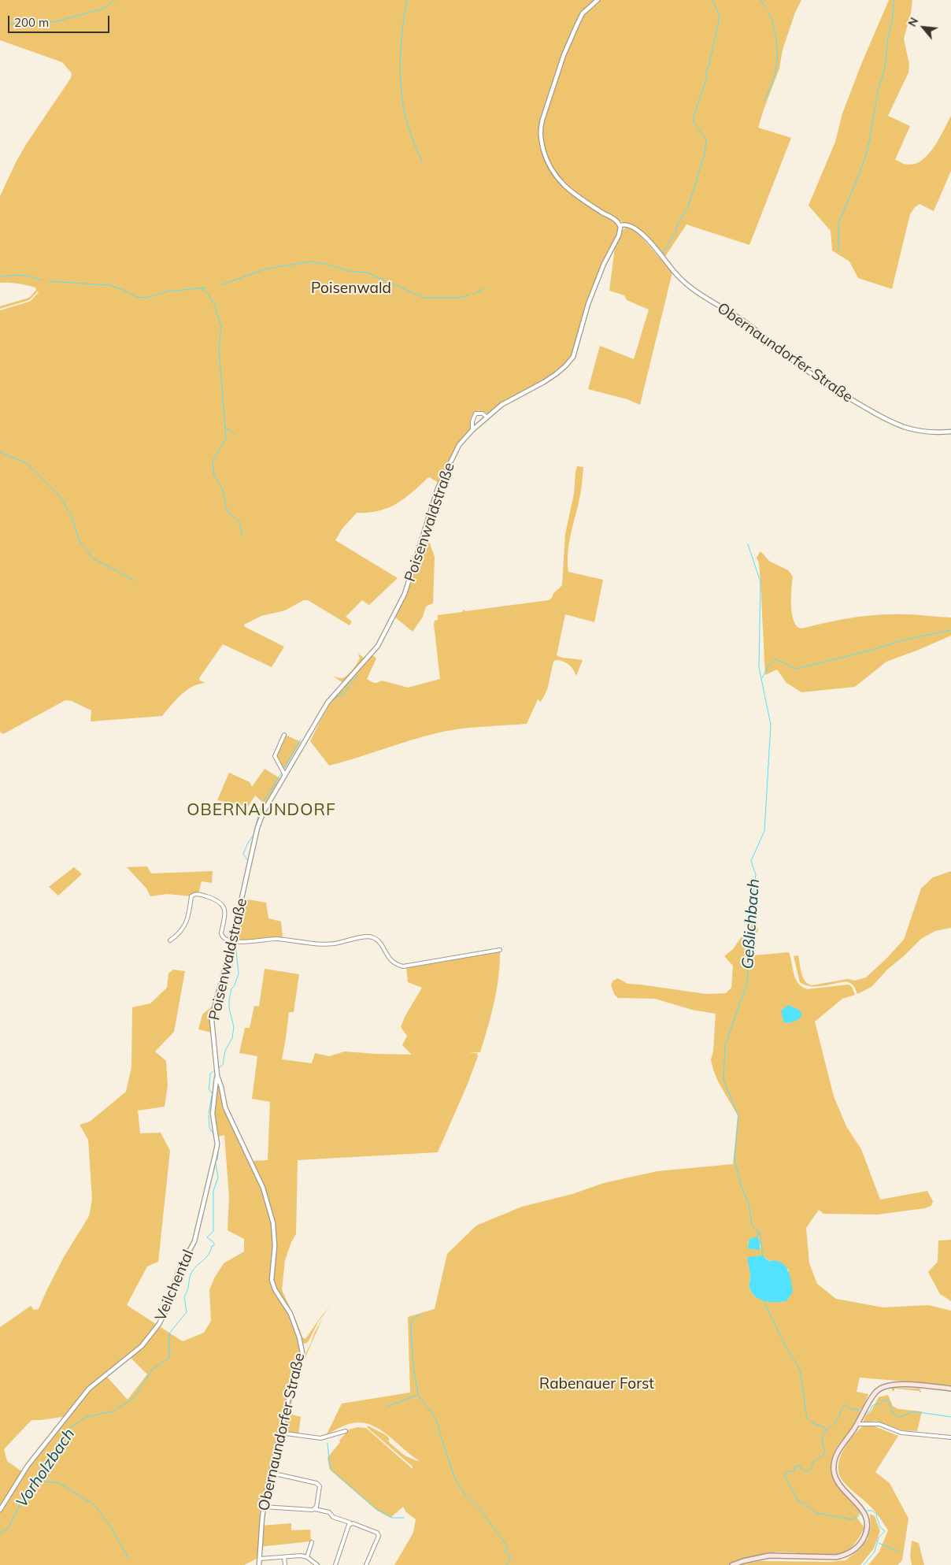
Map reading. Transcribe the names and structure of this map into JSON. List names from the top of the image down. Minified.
{"streets":{"street":["Obernaundorfer Straße","Poisenwaldstraße","Veilchental"]},"crossings":[["Obernaundorfer Straße","Poisenwaldstraße"],["Poisenwaldstraße","Veilchental"]],"districts":["OBERNAUNDORF"],"water":["Geßlichbach","Vorholzbach"],"parks":["Poisenwald","Rabenauer Forst"],"scale_bar":"200 m","north":"top left"}
